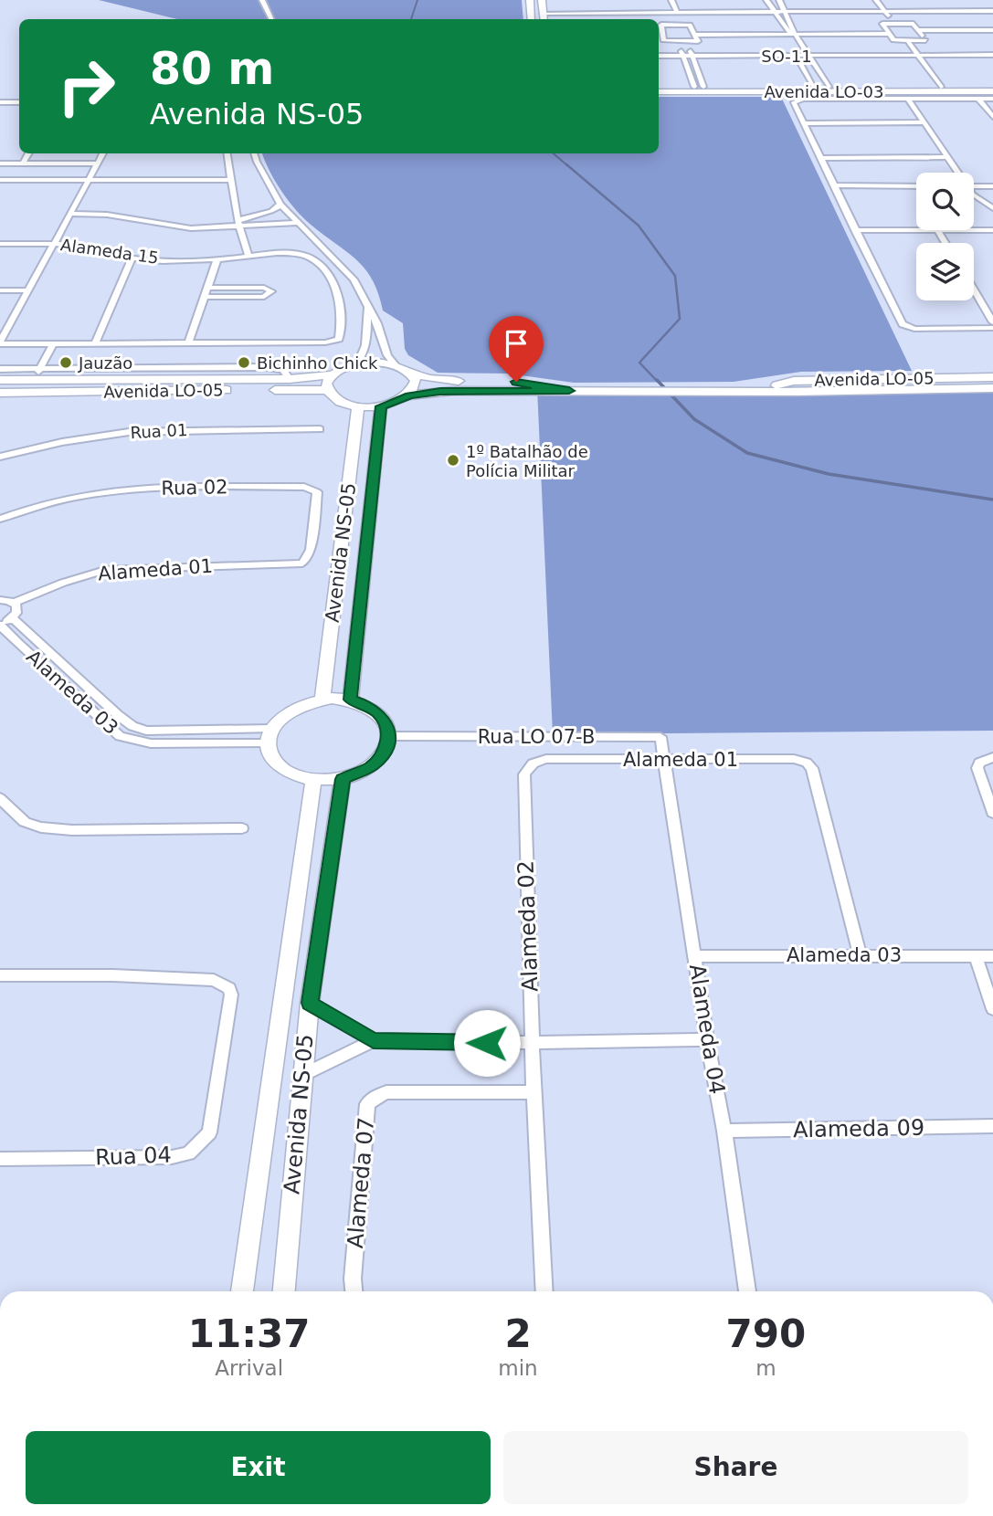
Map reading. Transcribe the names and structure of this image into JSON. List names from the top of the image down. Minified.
{"streets":{"street":["SO-11","Avenida LO-03","Alameda 15","Avenida LO-05","Rua 01","Rua 02","Avenida NS-05","Alameda 01","Alameda 03","Rua LO 07-B","Alameda 02","Alameda 04","Alameda 09","Rua 04","Alameda 07"]},"crossings":[["Avenida LO-05","Avenida NS-05"],["Rua 02","Alameda 01"],["Avenida NS-05","Alameda 03"],["Avenida NS-05","Rua LO 07-B"],["Alameda 01","Alameda 03"],["Alameda 01","Rua LO 07-B"],["Alameda 01","Alameda 02"],["Alameda 01","Alameda 04"],["Alameda 03","Rua LO 07-B"],["Alameda 03","Alameda 04"],["Rua LO 07-B","Alameda 04"],["Alameda 02","Alameda 07"],["Alameda 04","Alameda 09"]],"places":["Jauzão","Bichinho Chick","1º Batalhão de Polícia Militar"],"page":{"turn":["80 m","Avenida NS-05"],"eta":["11:37","Arrival","2","min","790","m"],"buttons":["Exit","Share"]}}
